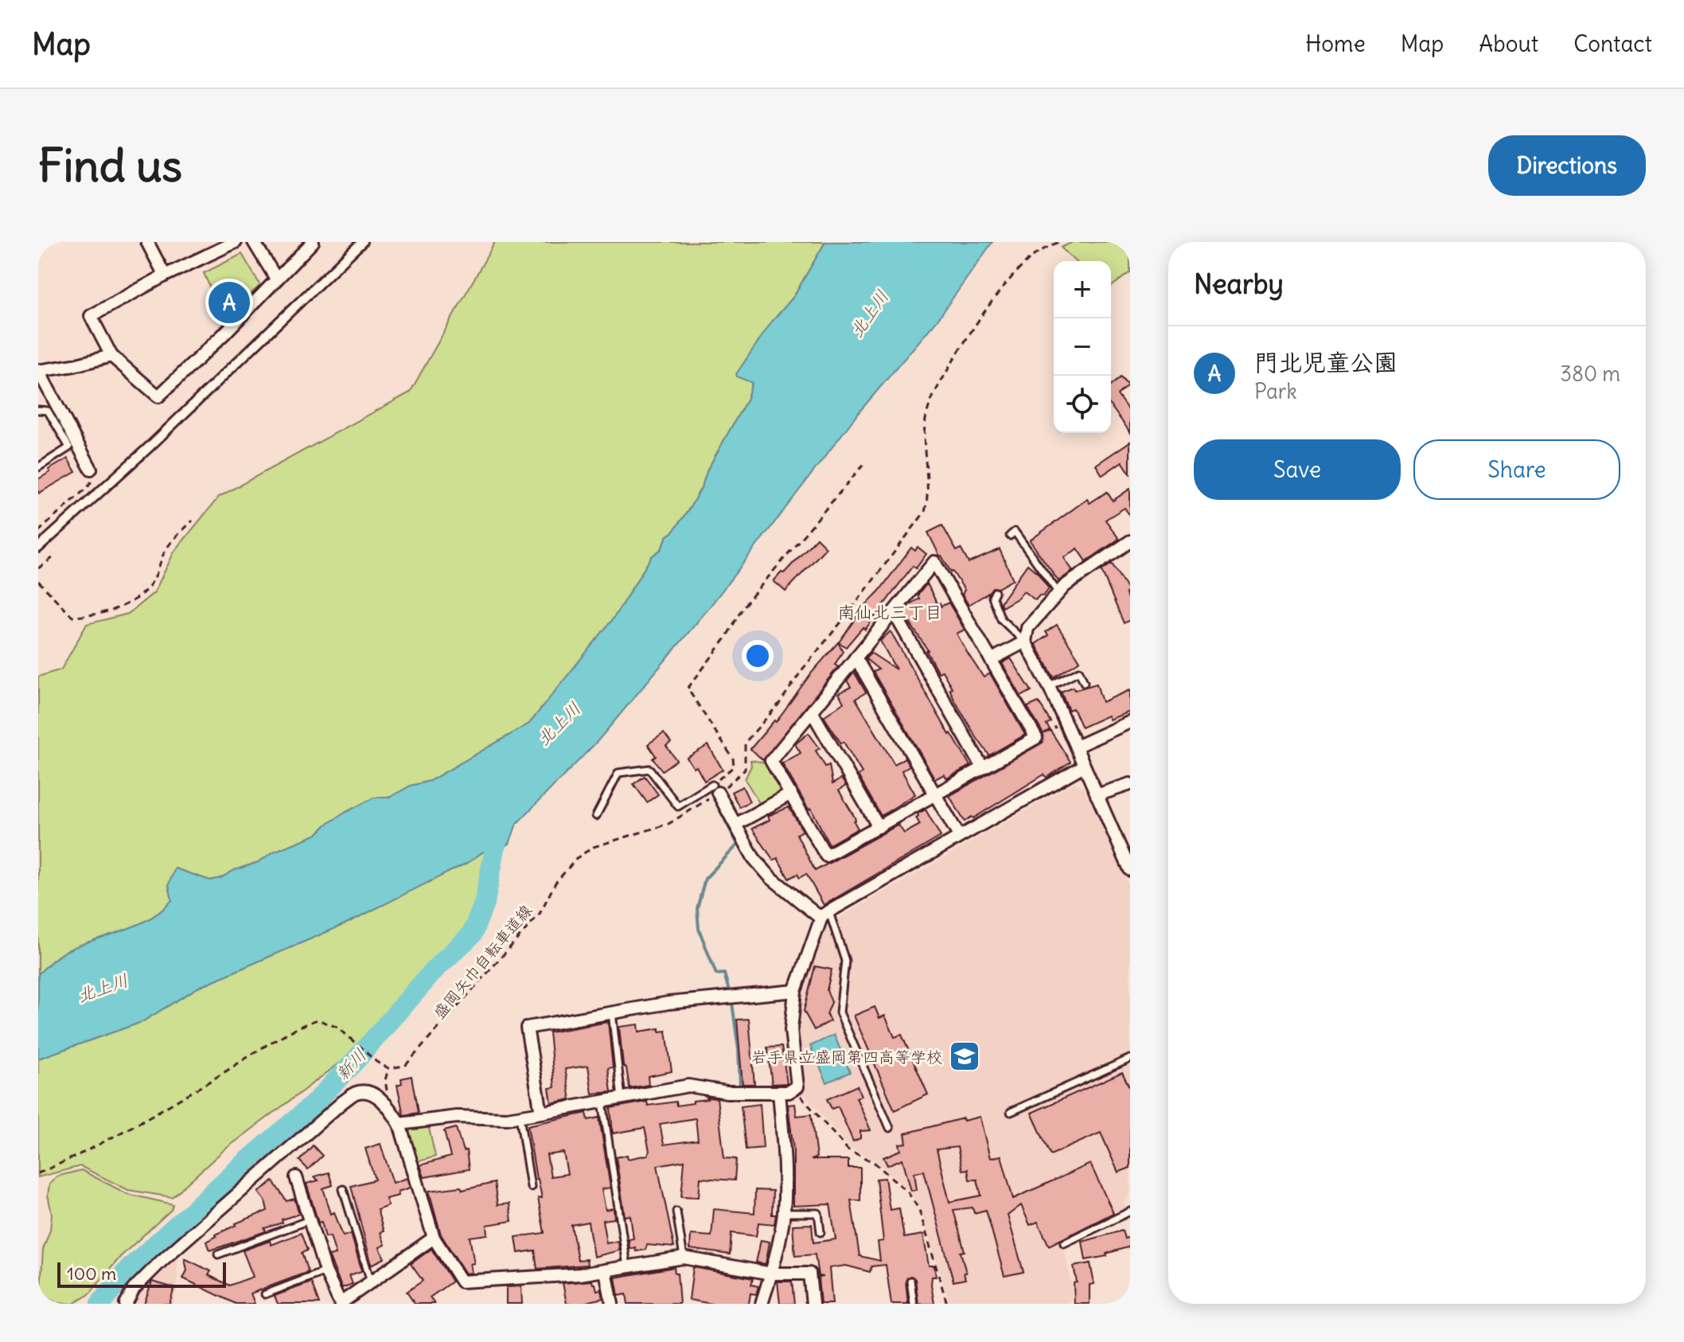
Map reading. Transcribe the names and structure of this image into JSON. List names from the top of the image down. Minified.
{"streets":{"path":["盛岡矢巾自転車道線"]},"districts":["南仙北三丁目"],"water":["北上川","新川"],"places":{"school or university":["岩手県立盛岡第四高等学校"]},"scale_bar":"100 m","page":{"header":"Map","nav":["Home","Map","About","Contact"],"buttons":["Directions",["Save","Share"]],"title":"Find us","heading":"Nearby","map_buttons":["+","−"],"pins":"A","list":[{"mark":"A","name":"門北児童公園","note":"Park","value":"380 m"}],"scale":"100 m"}}
